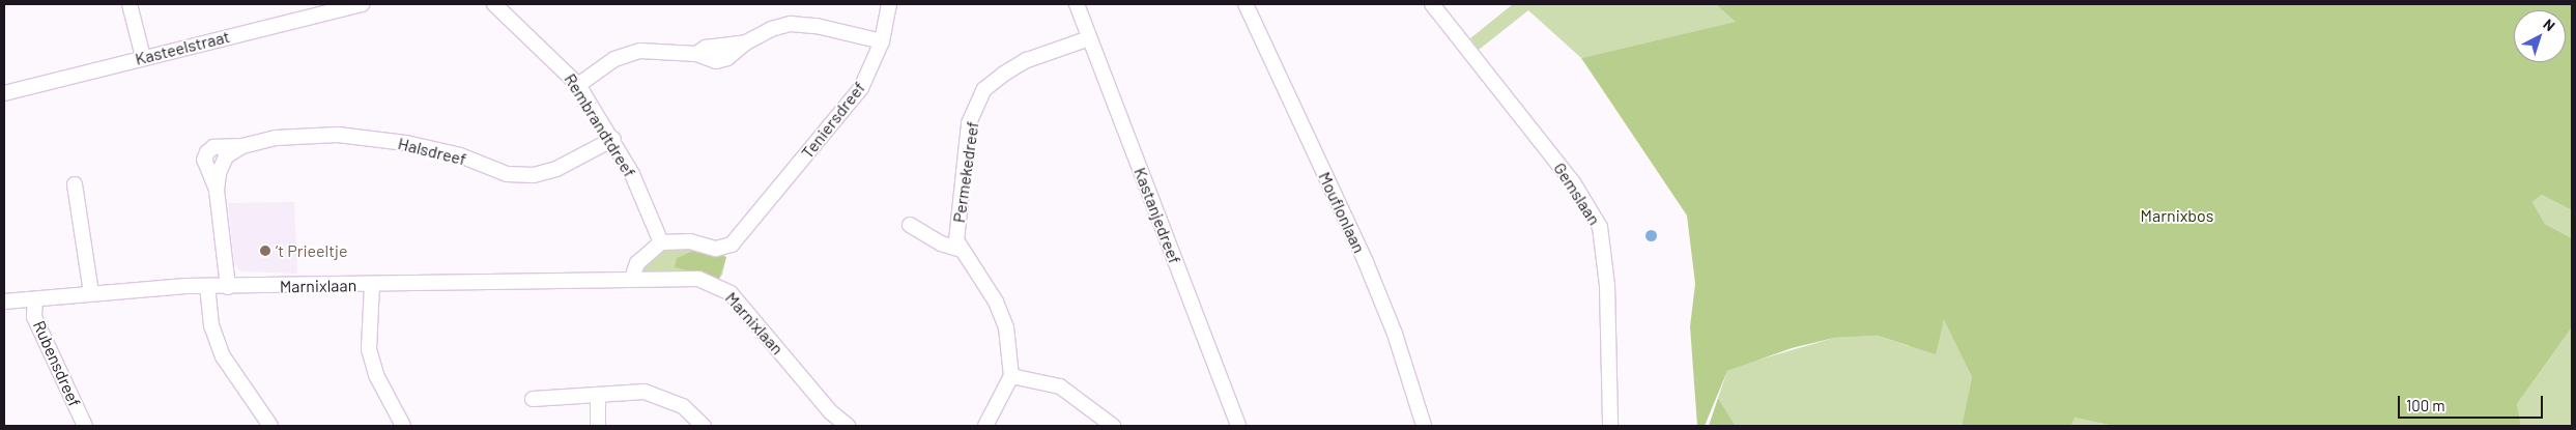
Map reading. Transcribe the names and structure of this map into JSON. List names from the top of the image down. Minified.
{"streets":{"street":["Kasteelstraat","Teniersdreef","Rembrandtdreef","Halsdreef","Permekedreef","Gemslaan","Mouflonlaan","Kastanjedreef","Marnixlaan","Rubensdreef"]},"crossings":[["Teniersdreef","Rembrandtdreef"],["Rembrandtdreef","Halsdreef"],["Halsdreef","Marnixlaan"],["Permekedreef","Kastanjedreef"],["Marnixlaan","Rubensdreef"]],"parks":["Marnixbos"],"places":["’t Prieeltje"],"scale_bar":"100 m","north":"top right"}
